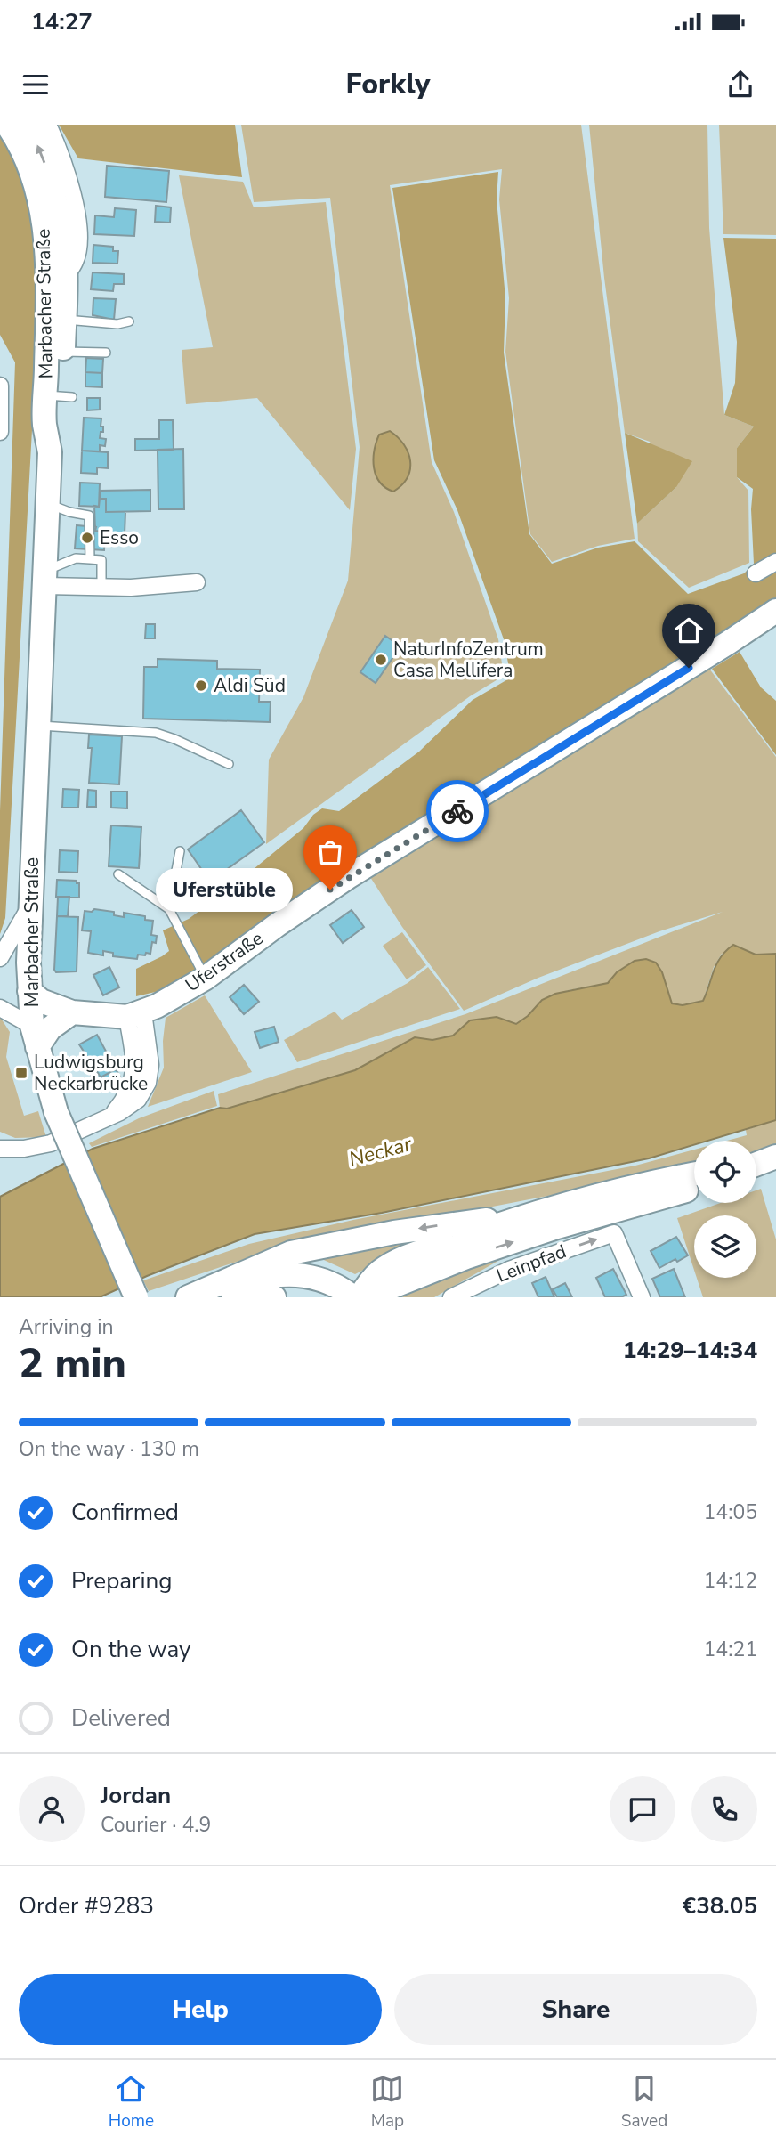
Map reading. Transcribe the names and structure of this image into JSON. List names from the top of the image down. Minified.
{"streets":{"main road":["Marbacher Straße","Uferstraße"],"street":["Leinpfad"]},"water":["Neckar"],"places":{"other":["Esso","NaturInfoZentrum Casa Mellifera","Aldi Süd","Uferstüble"],"transit":["Ludwigsburg Neckarbrücke"]},"page":{"status":"14:27","header":"Forkly","bubble":"Uferstüble","heading":["2 min","Arriving in","14:29–14:34"],"panel":["Jordan","Courier · 4.9","Order #9283","€38.05"],"bar":"On the way · 130 m","list":[["Confirmed","14:05"],["Preparing","14:12"],["On the way","14:21"],"Delivered"],"buttons":["Help","Share"],"tabs":["Home","Map","Saved"]}}
